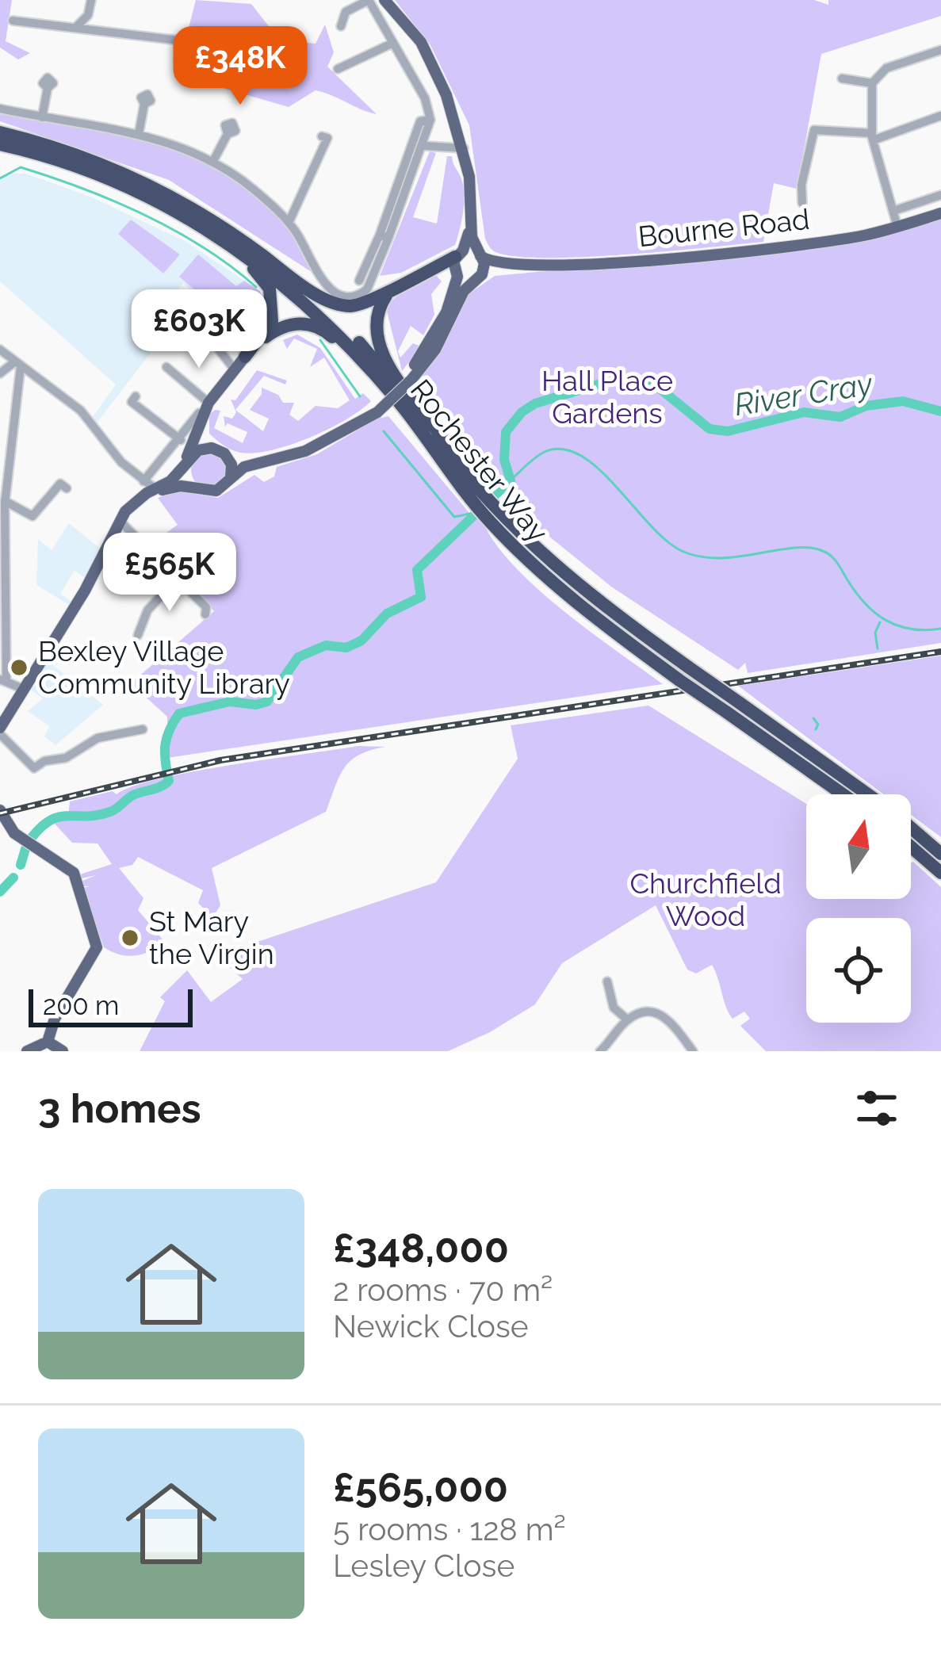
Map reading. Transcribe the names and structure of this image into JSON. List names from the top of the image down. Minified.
{"streets":{"highway":["Rochester Way"],"main road":["Bourne Road"]},"water":["River Cray"],"parks":["Hall Place Gardens","Churchfield Wood"],"places":["Bexley Village Community Library","St Mary the Virgin"],"scale_bar":"200 m","north":"top","page":{"price":["£348K","£603K","£565K"],"scale":"200 m","heading":"3 homes","list":[{"name":"£348,000","note":"2 rooms · 70 m² · Newick Close"},{"name":"£565,000","note":"5 rooms · 128 m² · Lesley Close"}]}}
